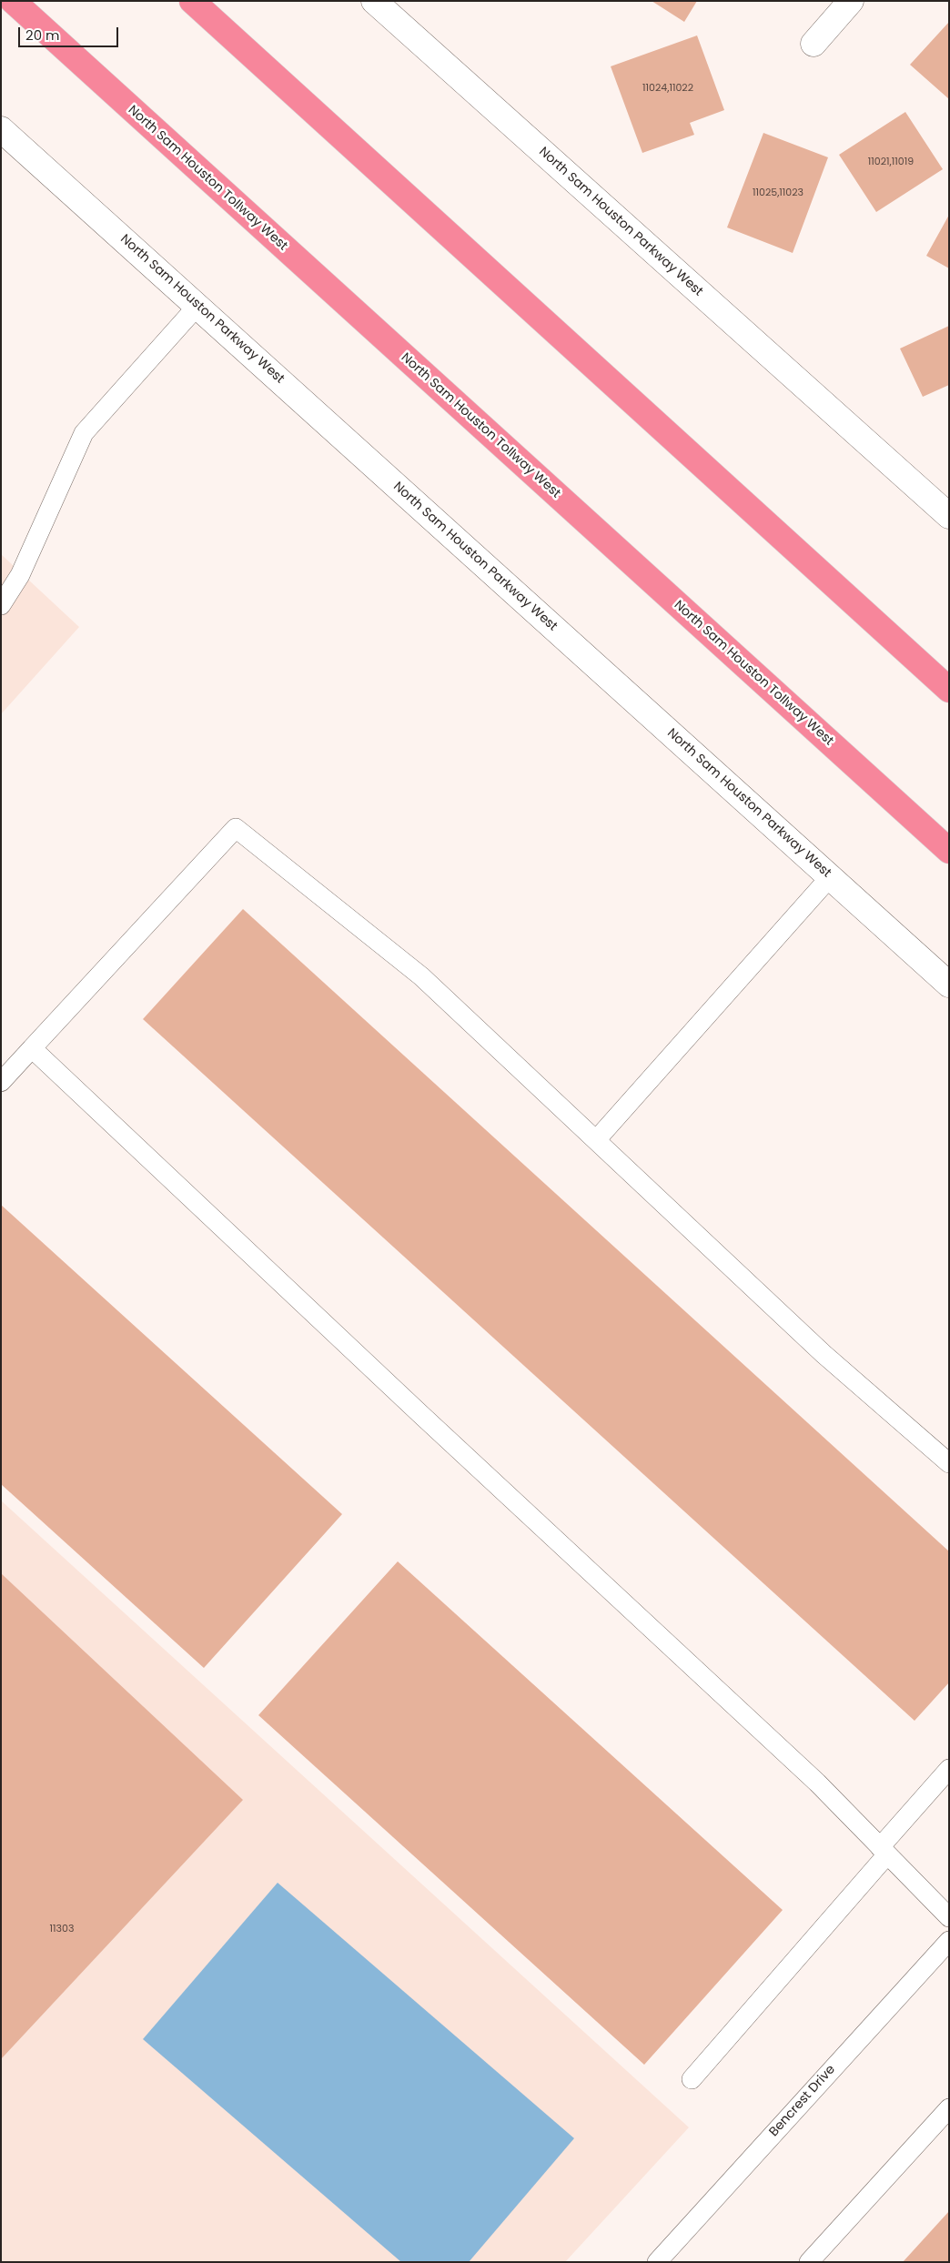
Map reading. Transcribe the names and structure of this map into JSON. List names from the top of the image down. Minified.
{"streets":{"highway":["North Sam Houston Tollway West"],"main road":["North Sam Houston Parkway West"],"lane":["Bencrest Drive"]},"house_numbers":["11024,11022","11021,11019","11025,11023","11303"],"scale_bar":"20 m"}
